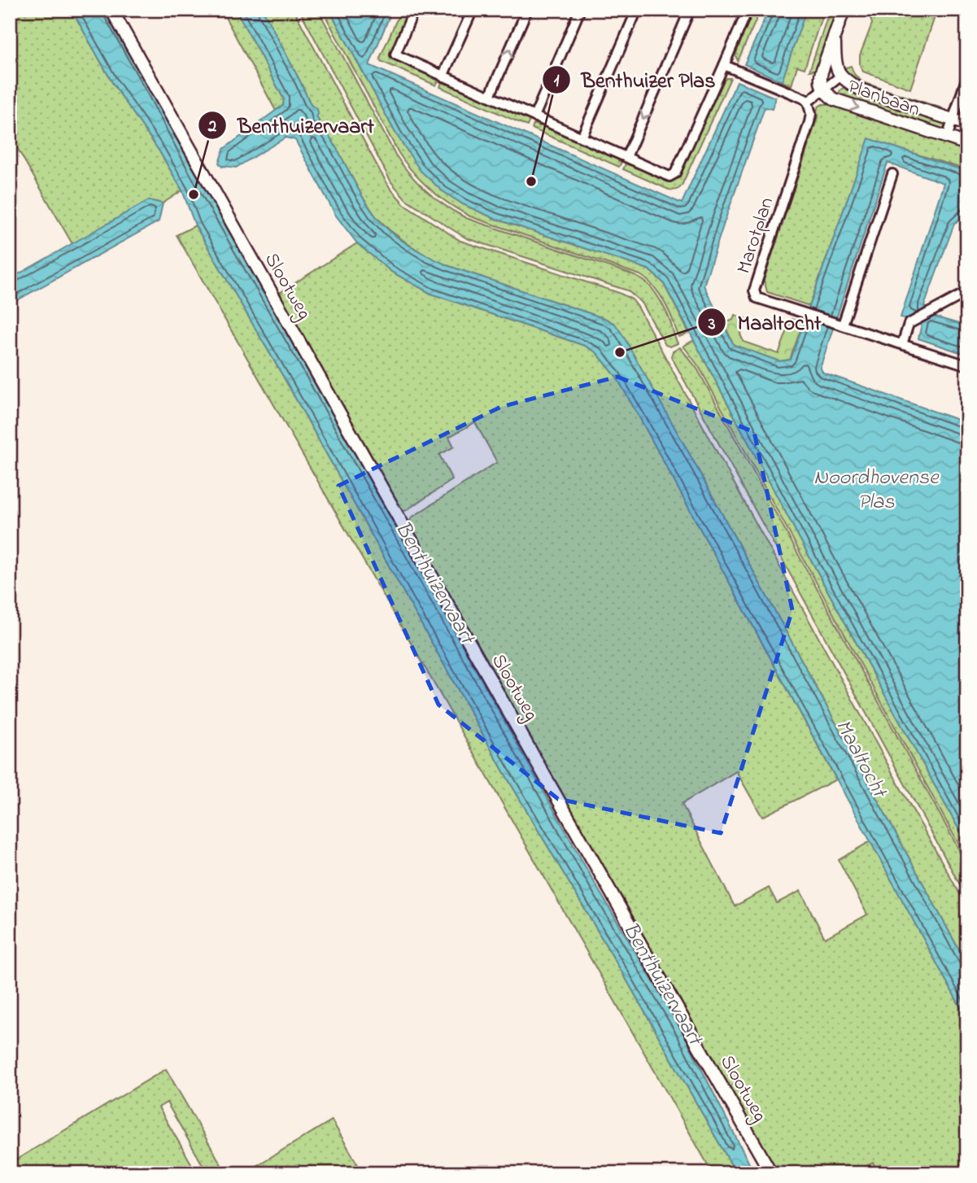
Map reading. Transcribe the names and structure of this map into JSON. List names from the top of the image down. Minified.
{"streets":{"street":["Planbaan","Marotplan","Slootweg"]},"water":["Noordhovense Plas","Benthuizervaart","Maaltocht"],"places":["Benthuizer Plas","Benthuizervaart","Maaltocht"]}
